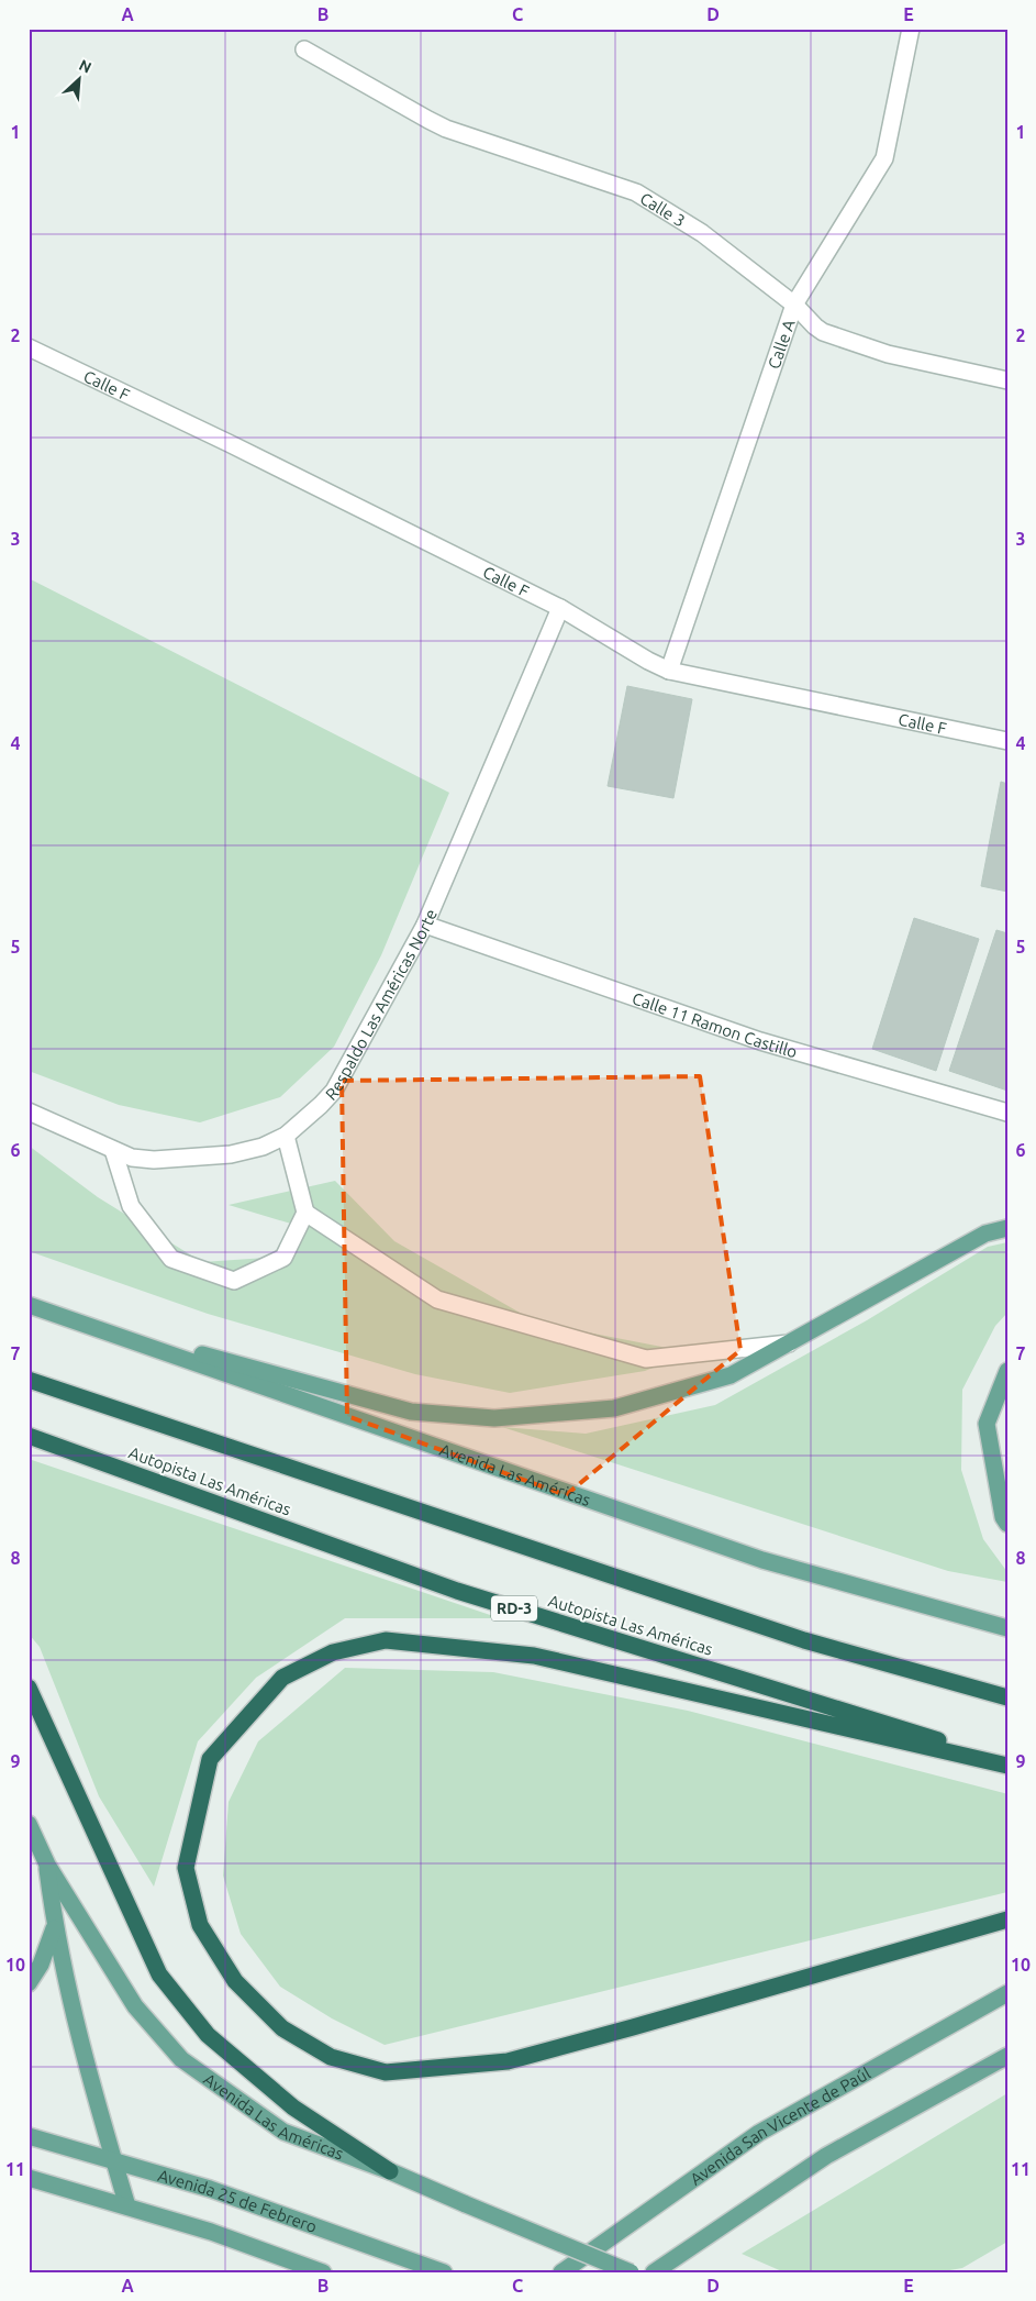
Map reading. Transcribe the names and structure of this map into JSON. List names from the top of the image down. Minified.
{"streets":{"highway":["Autopista Las Américas","RD-3"],"main road":["Avenida Las Américas","Avenida San Vicente de Paúl","Avenida 25 de Febrero"],"street":["Calle 3","Calle A","Calle F","Respaldo Las Américas Norte","Calle 11 Ramon Castillo"]},"crossings":[["Calle 3","Calle A"],["Calle A","Calle F"],["Calle F","Respaldo Las Américas Norte"],["Respaldo Las Américas Norte","Calle 11 Ramon Castillo"]],"north":"top right","grid":{"columns":["A","B","C","D","E"],"rows":["1","2","3","4","5","6","7","8","9","10","11"]}}
